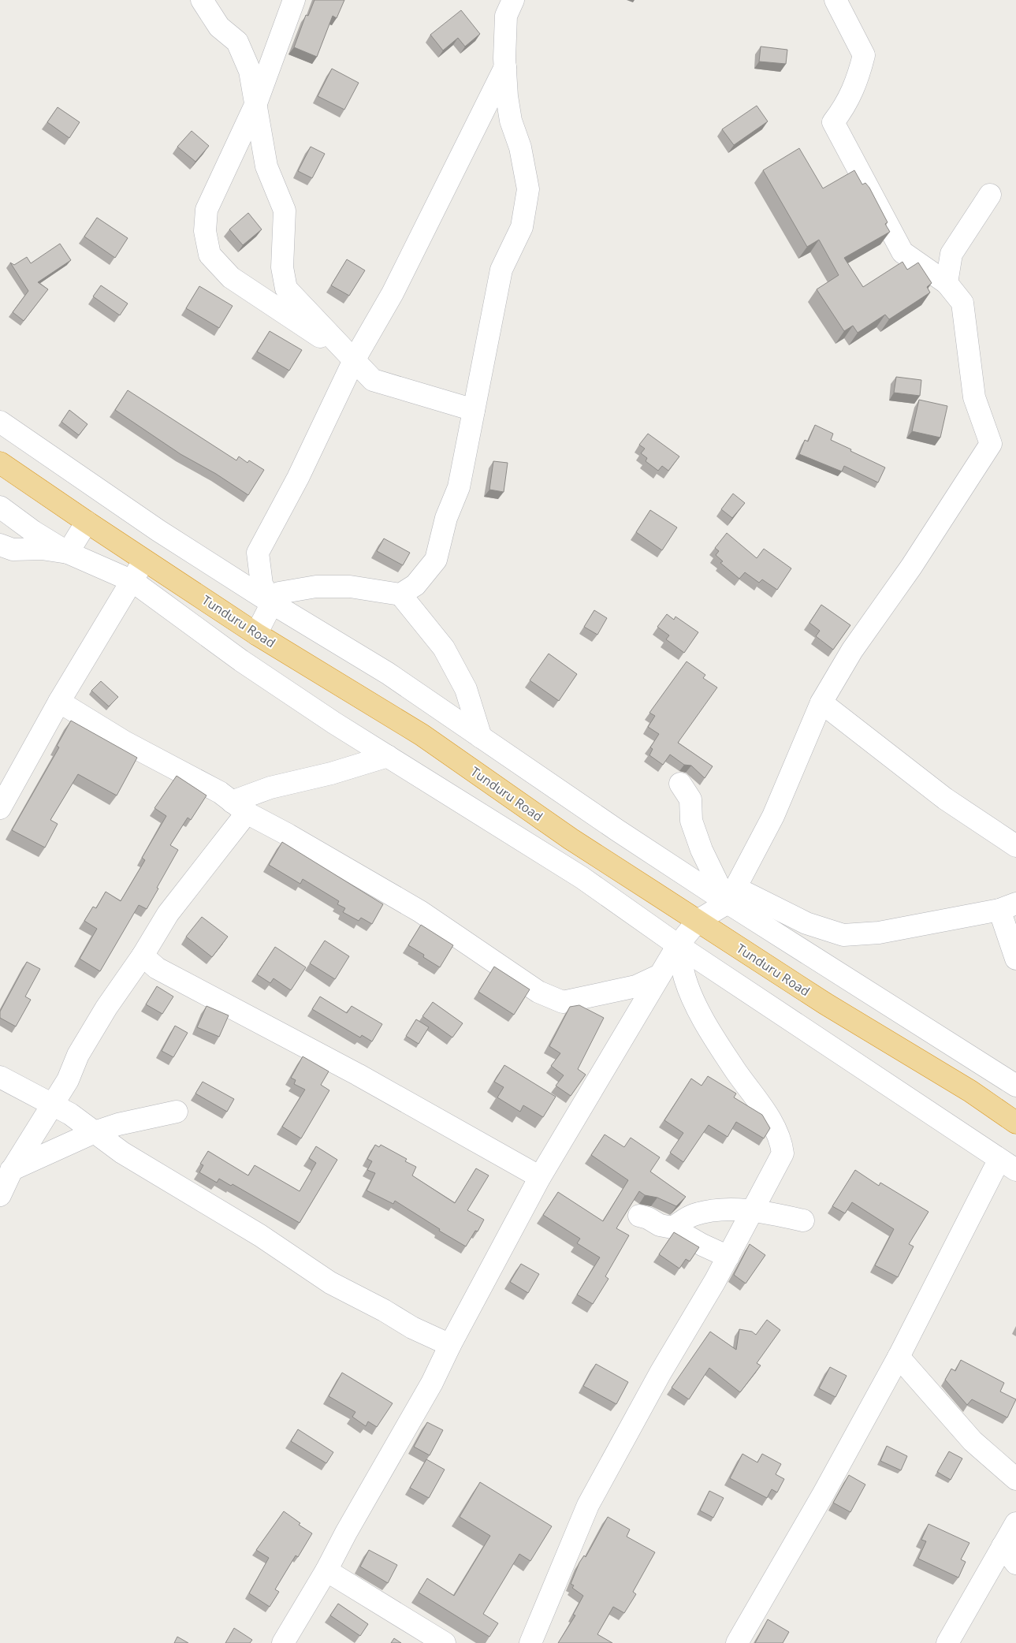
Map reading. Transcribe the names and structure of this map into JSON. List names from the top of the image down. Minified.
{"streets":{"highway":["Tunduru Road"]}}
